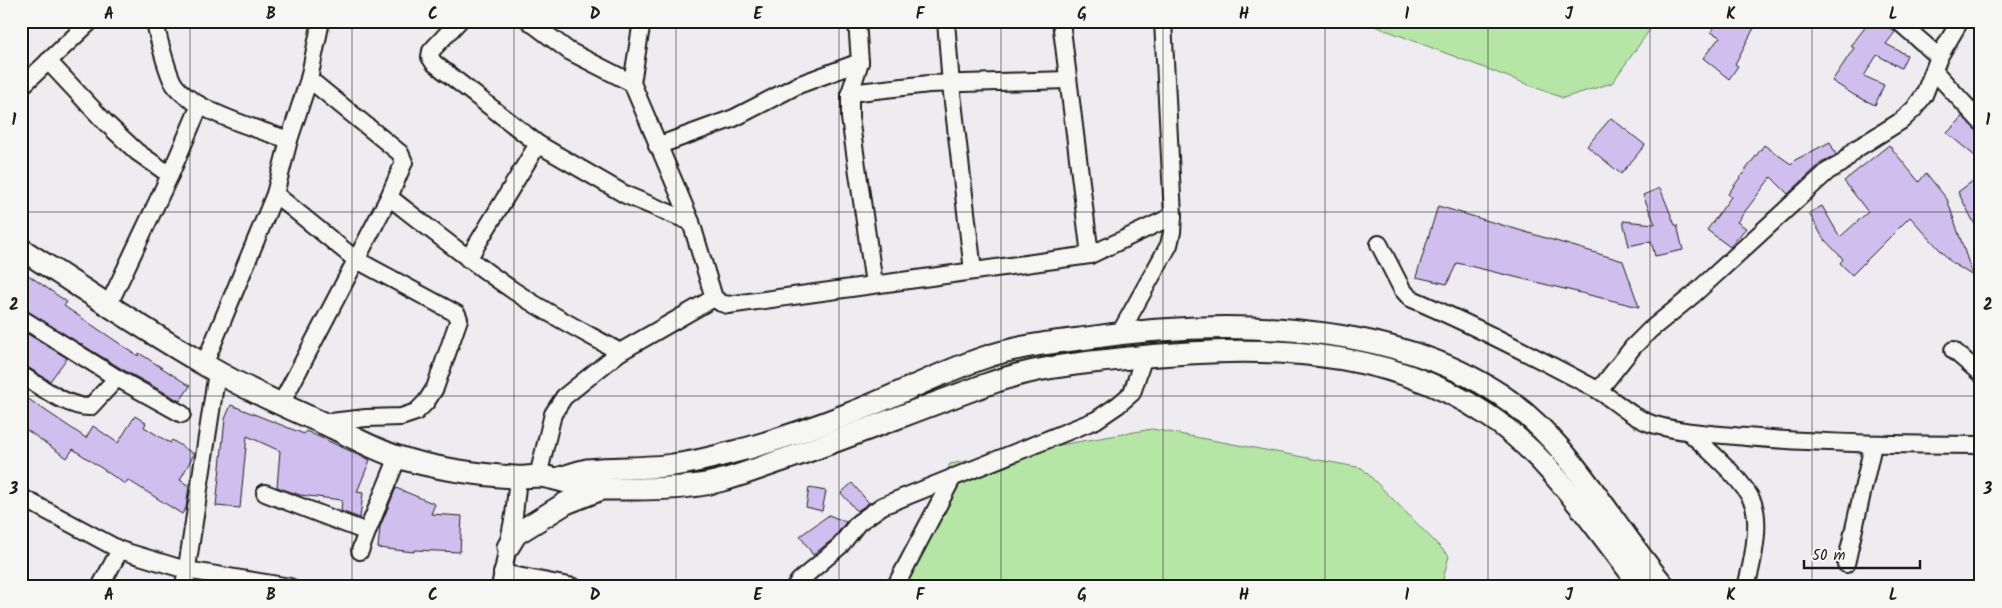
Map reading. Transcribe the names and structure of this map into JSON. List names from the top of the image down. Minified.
{"scale_bar":"50 m","grid":{"columns":["A","B","C","D","E","F","G","H","I","J","K","L"],"rows":["1","2","3"]}}
